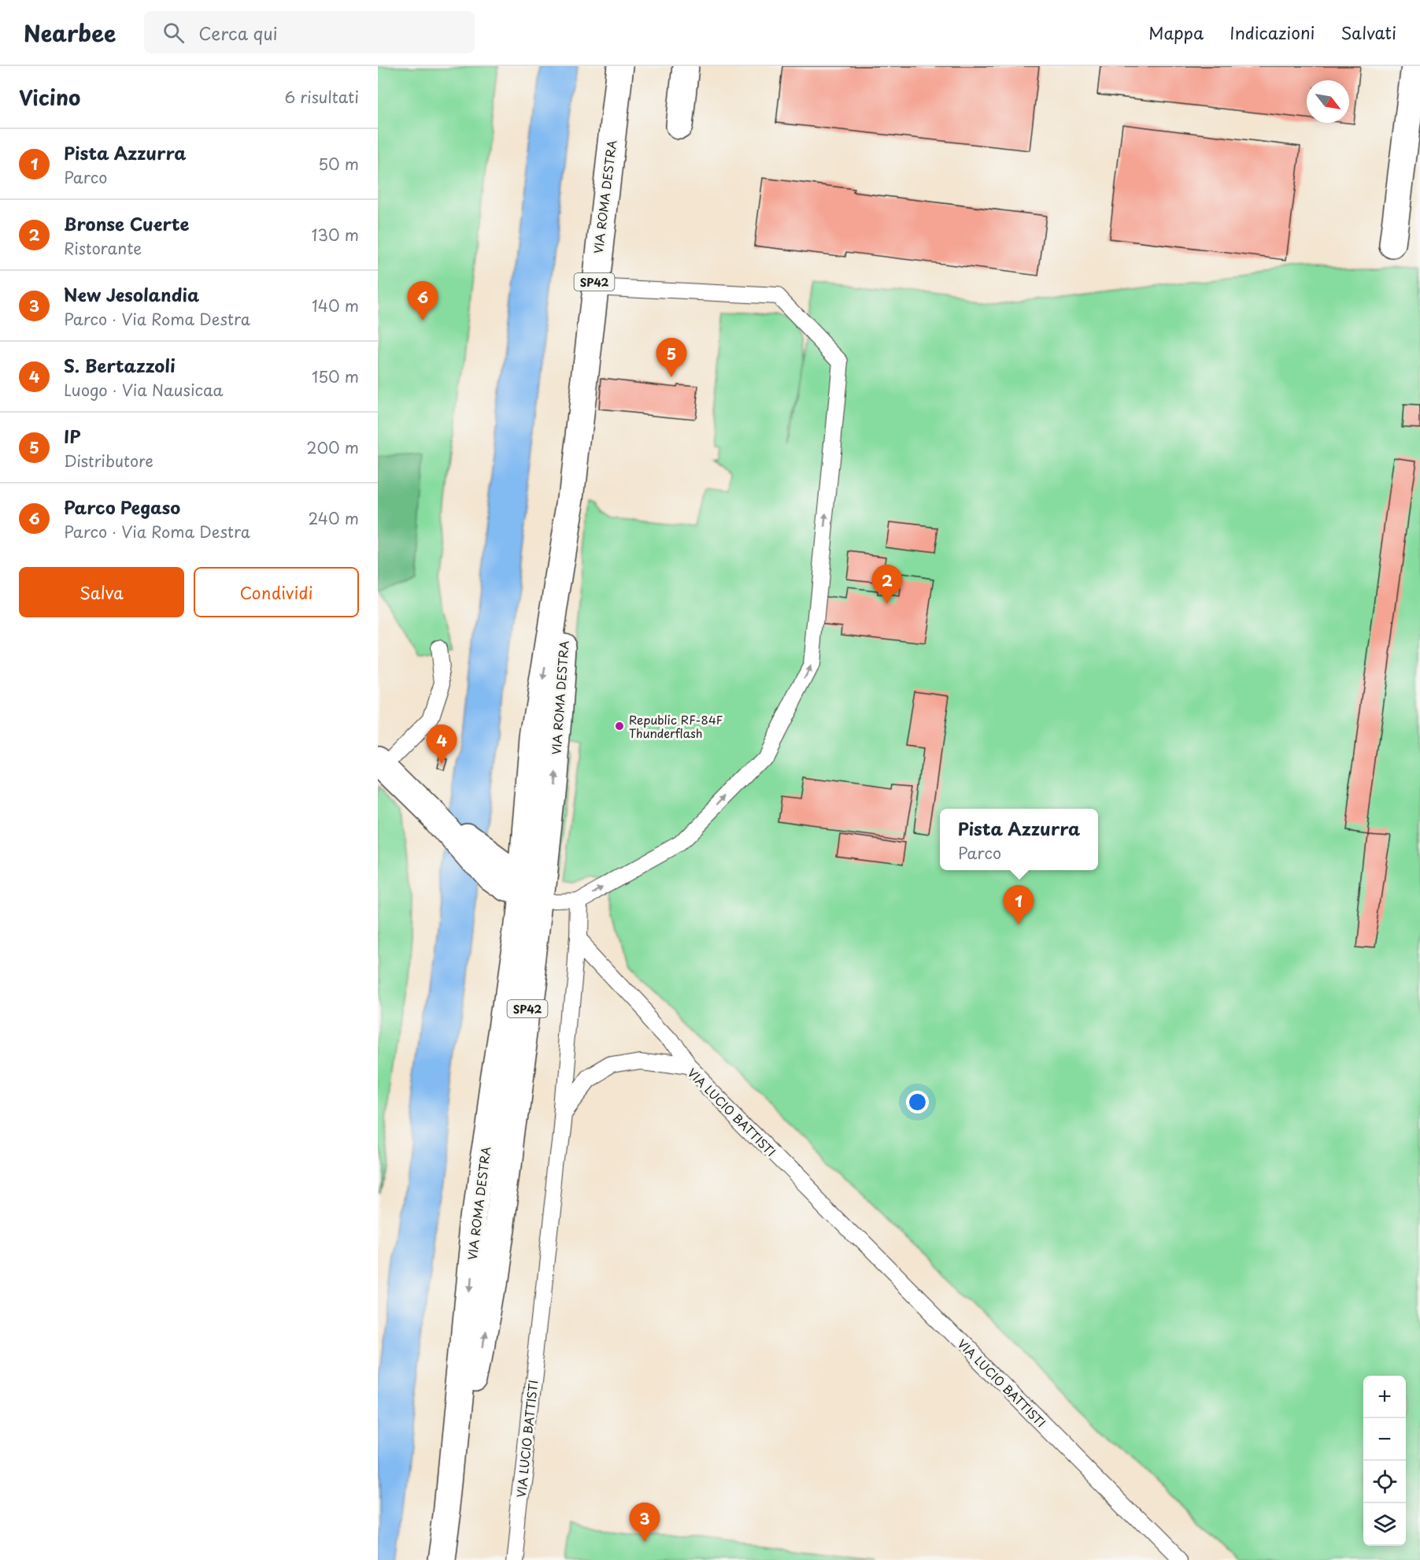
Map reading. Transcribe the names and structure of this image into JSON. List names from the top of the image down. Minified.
{"streets":{"main road":["VIA ROMA DESTRA","SP42"],"lane":["VIA LUCIO BATTISTI"]},"places":["Republic RF-84F Thunderflash"],"north":"bottom right","page":{"header":"Nearbee","search":"Cerca qui","nav":["Mappa","Indicazioni","Salvati"],"heading":["Vicino","6 risultati"],"list":[{"mark":"1","name":"Pista Azzurra","note":"Parco","value":"50 m"},{"mark":"2","name":"Bronse Cuerte","note":"Ristorante","value":"130 m"},{"mark":"3","name":"New Jesolandia","note":"Parco · Via Roma Destra","value":"140 m"},{"mark":"4","name":"S. Bertazzoli","note":"Luogo · Via Nausicaa","value":"150 m"},{"mark":"5","name":"IP","note":"Distributore","value":"200 m"},{"mark":"6","name":"Parco Pegaso","note":"Parco · Via Roma Destra","value":"240 m"}],"pins":["6","5","2","4","1","3"],"buttons":["Salva","Condividi"],"popup":["Pista Azzurra","Parco"],"map_buttons":["+","−"]}}
